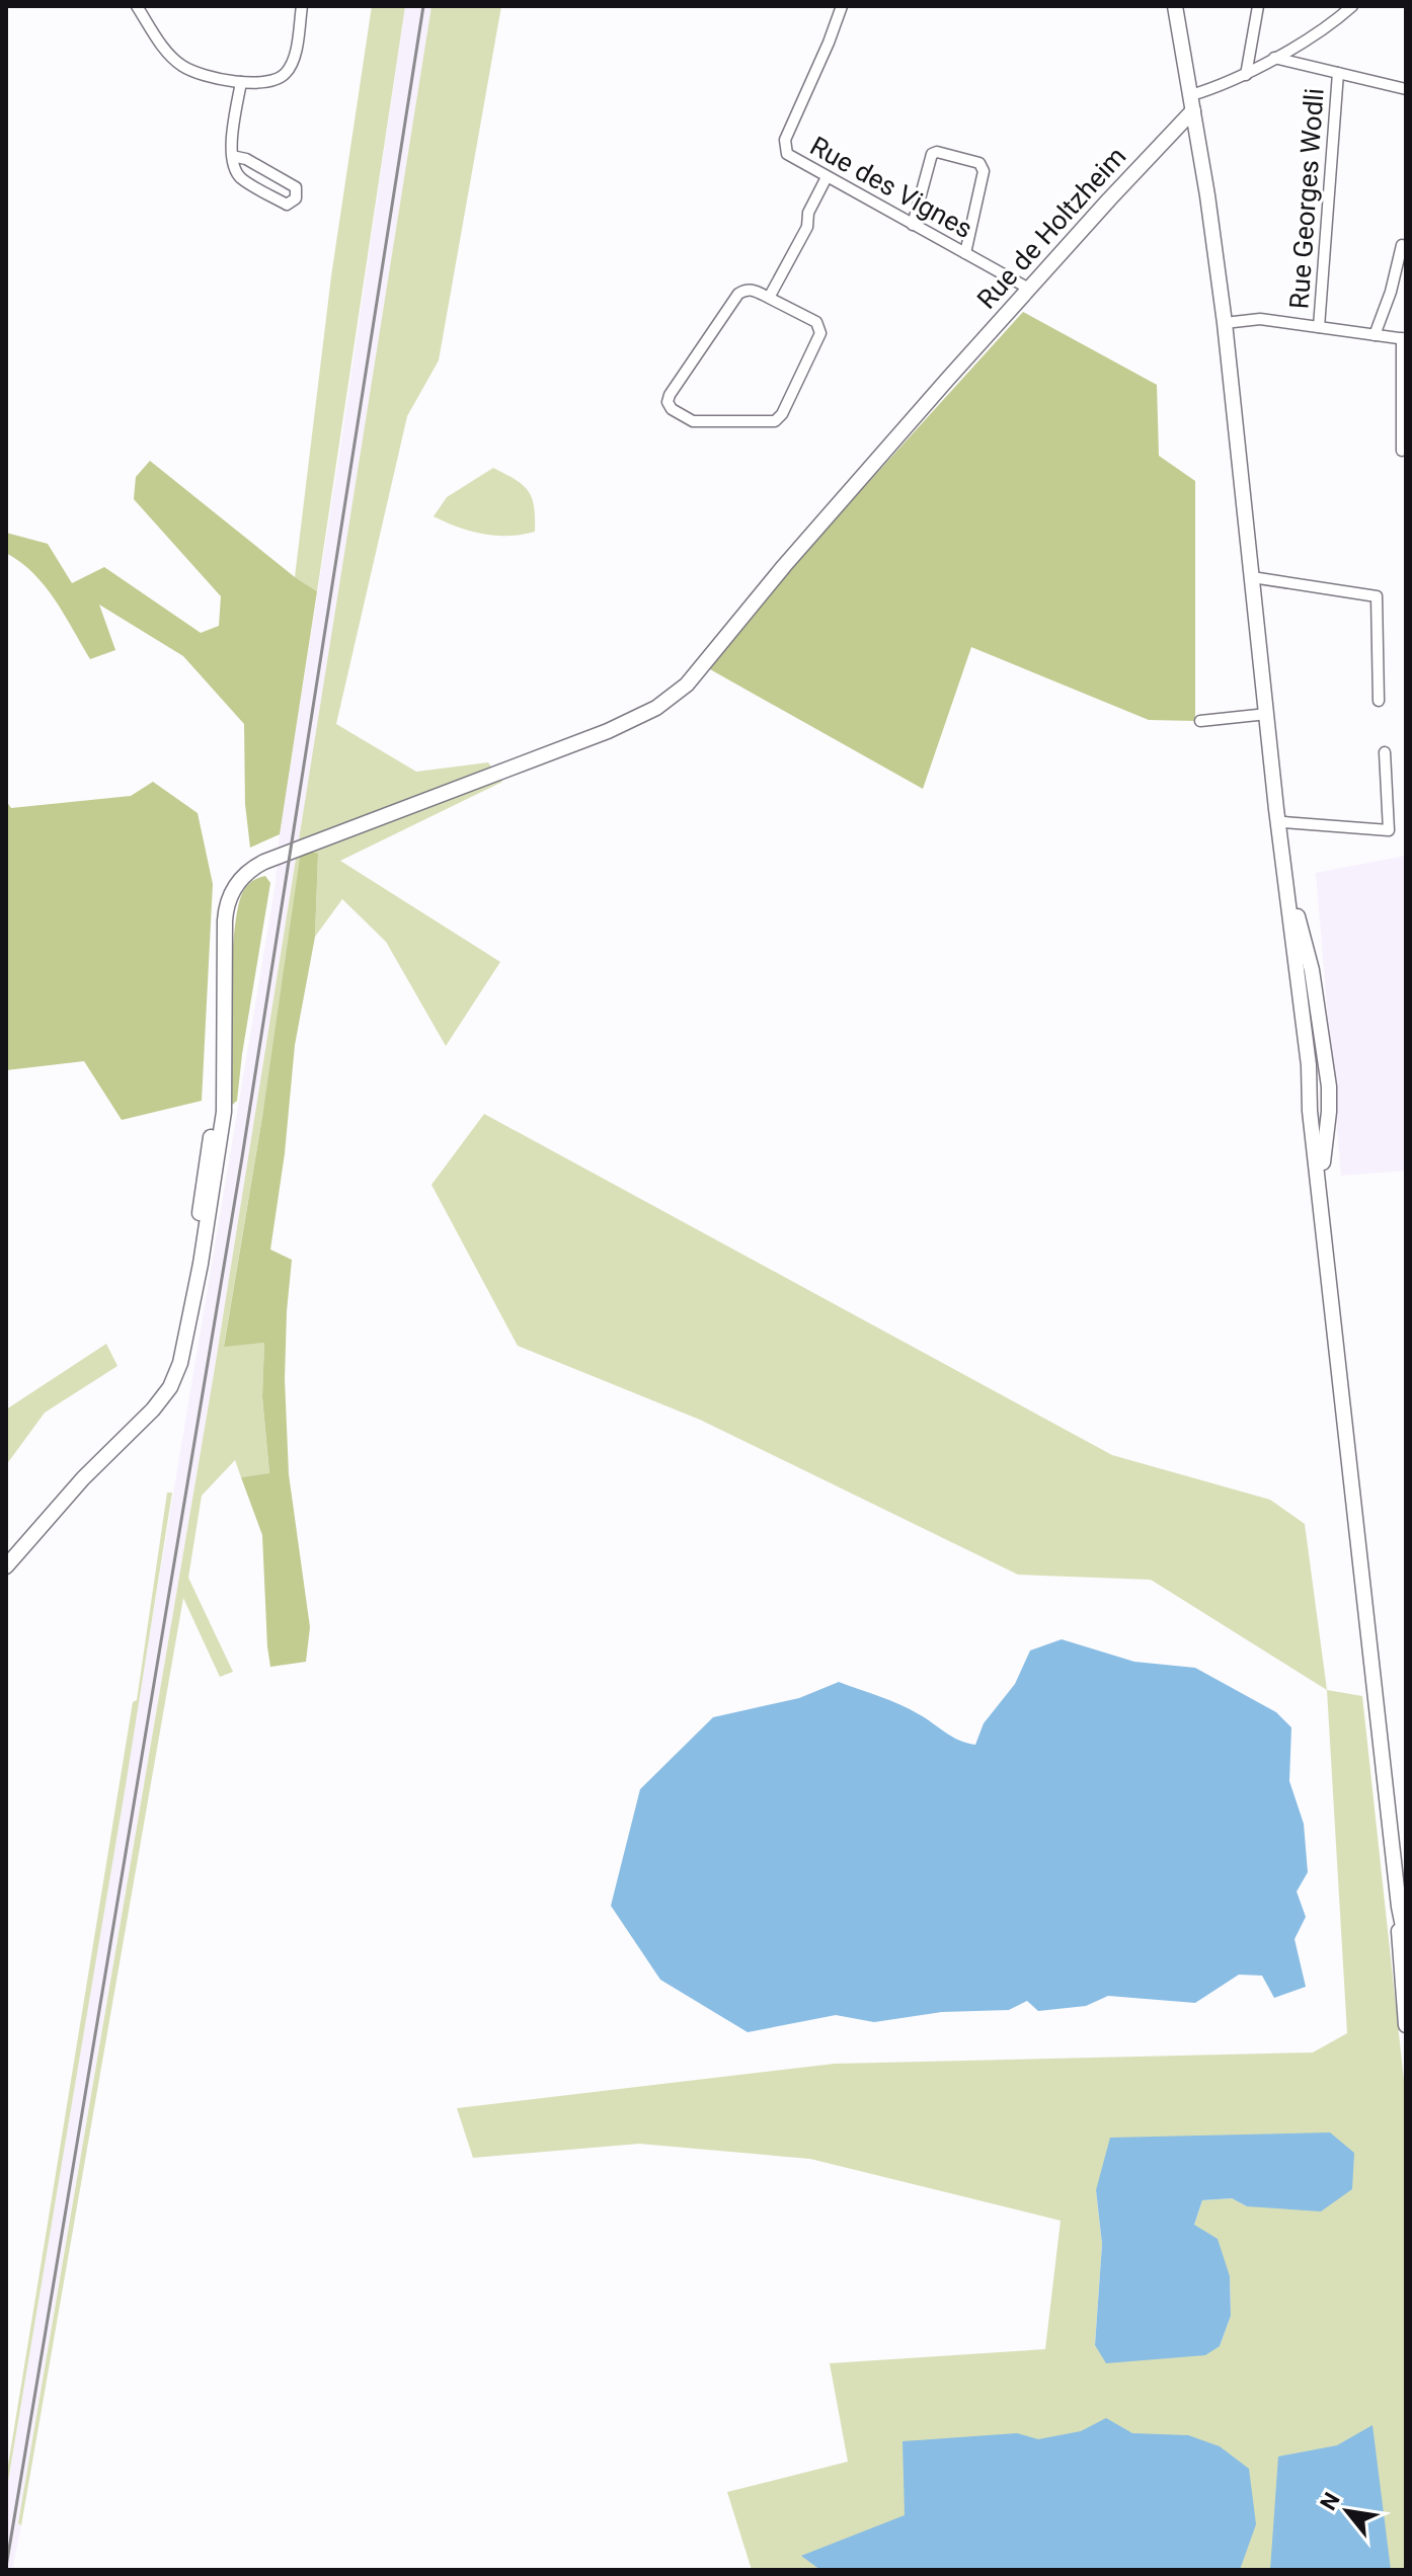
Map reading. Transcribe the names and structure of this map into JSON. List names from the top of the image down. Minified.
{"streets":{"main road":["Rue de Holtzheim"],"street":["Rue des Vignes","Rue Georges Wodli"]},"crossings":[["Rue des Vignes","Rue de Holtzheim"]],"north":"top left"}
